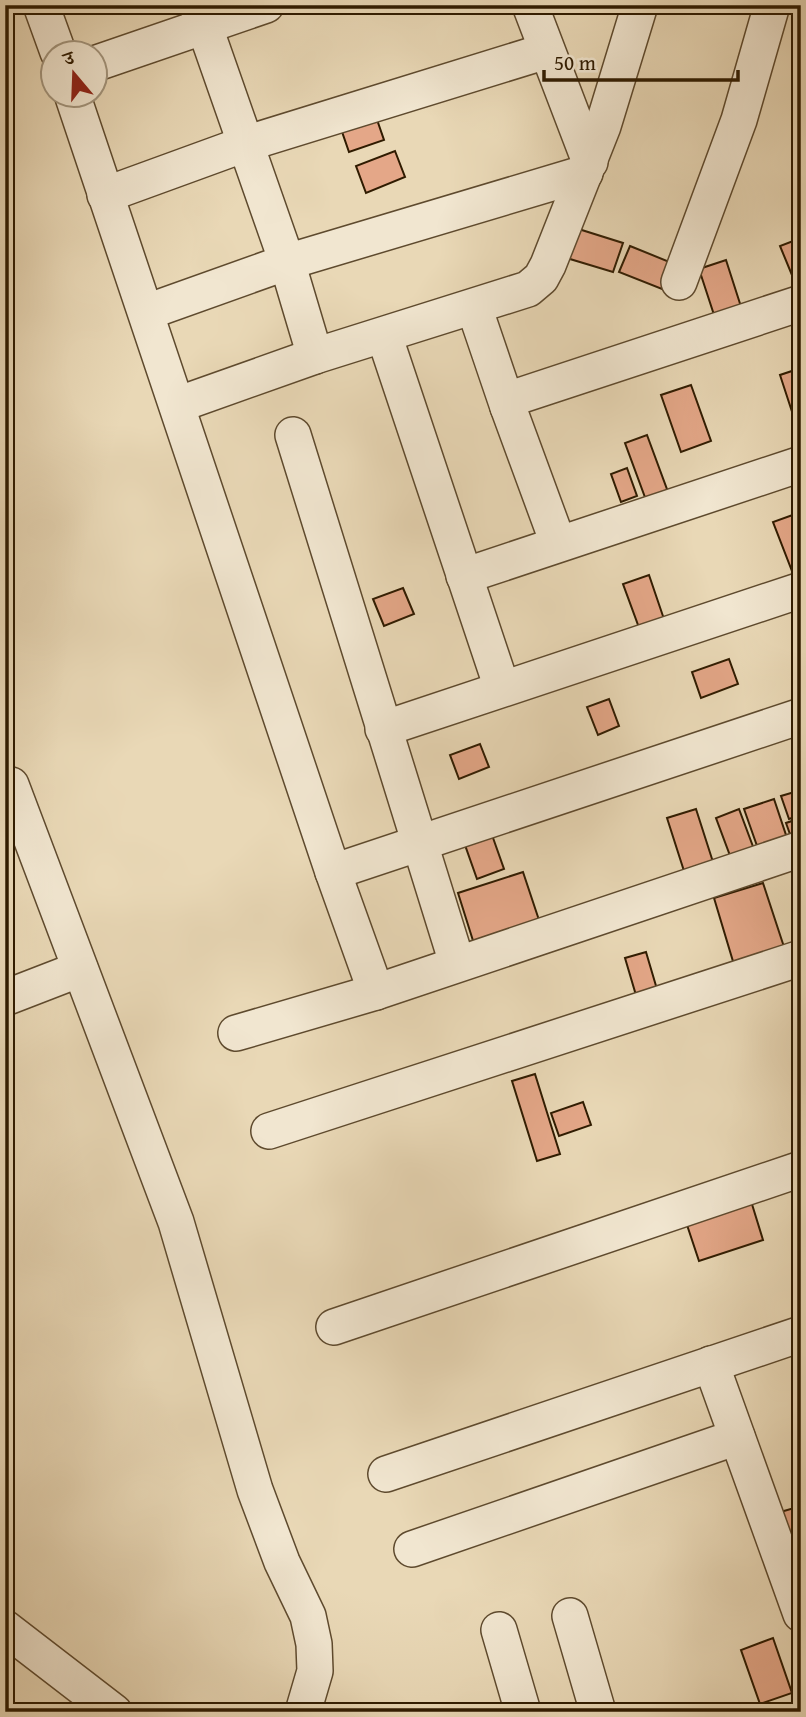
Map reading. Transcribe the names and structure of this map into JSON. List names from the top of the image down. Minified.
{"scale_bar":"50 m","north":"top"}
